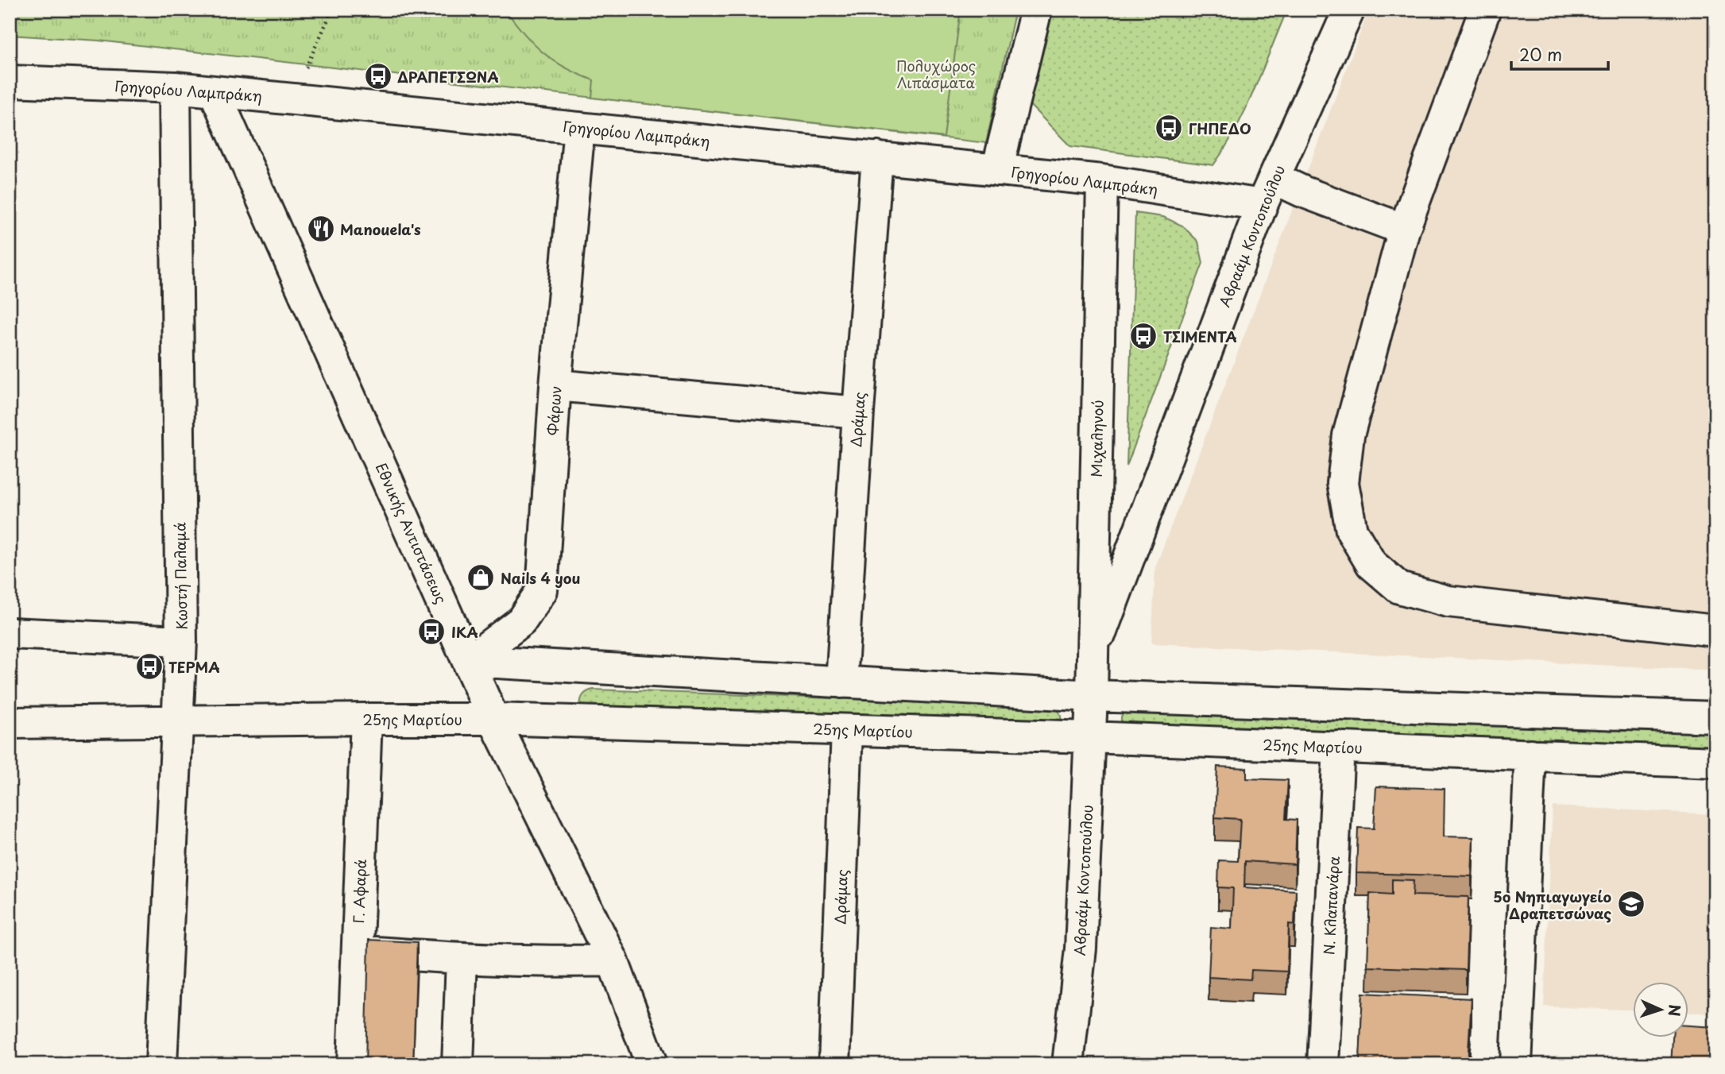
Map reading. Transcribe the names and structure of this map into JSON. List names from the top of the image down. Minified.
{"streets":{"street":["Γρηγορίου Λαμπράκη","Αβραάμ Κοντοπούλου","Φάρων","Δράμας","Μιχαληνού","Εθνικής Αντιστάσεως","Κωστή Παλαμά","25ης Μαρτίου","Γ. Αφαρά","Ν. Κλαπανάρα"]},"crossings":[["Γρηγορίου Λαμπράκη","Αβραάμ Κοντοπούλου"],["Γρηγορίου Λαμπράκη","Φάρων"],["Γρηγορίου Λαμπράκη","Δράμας"],["Γρηγορίου Λαμπράκη","Μιχαληνού"],["Γρηγορίου Λαμπράκη","Εθνικής Αντιστάσεως"],["Γρηγορίου Λαμπράκη","Κωστή Παλαμά"],["Αβραάμ Κοντοπούλου","Μιχαληνού"],["Αβραάμ Κοντοπούλου","25ης Μαρτίου"],["Φάρων","Εθνικής Αντιστάσεως"],["Δράμας","25ης Μαρτίου"],["Εθνικής Αντιστάσεως","25ης Μαρτίου"],["Κωστή Παλαμά","25ης Μαρτίου"],["25ης Μαρτίου","Γ. Αφαρά"],["25ης Μαρτίου","Ν. Κλαπανάρα"]],"parks":["Πολυχώρος Λιπάσματα"],"places":{"bus stop":["ΔΡΑΠΕΤΣΩΝΑ","ΓΗΠΕΔΟ","ΤΣΙΜΕΝΤΑ","ΙΚΑ","ΤΕΡΜΑ"],"restaurant":["Manouela's"],"shop":["Nails 4 you"],"school or university":["5ο Νηπιαγωγείο Δραπετσώνας"]},"scale_bar":"20 m","north":"right"}
